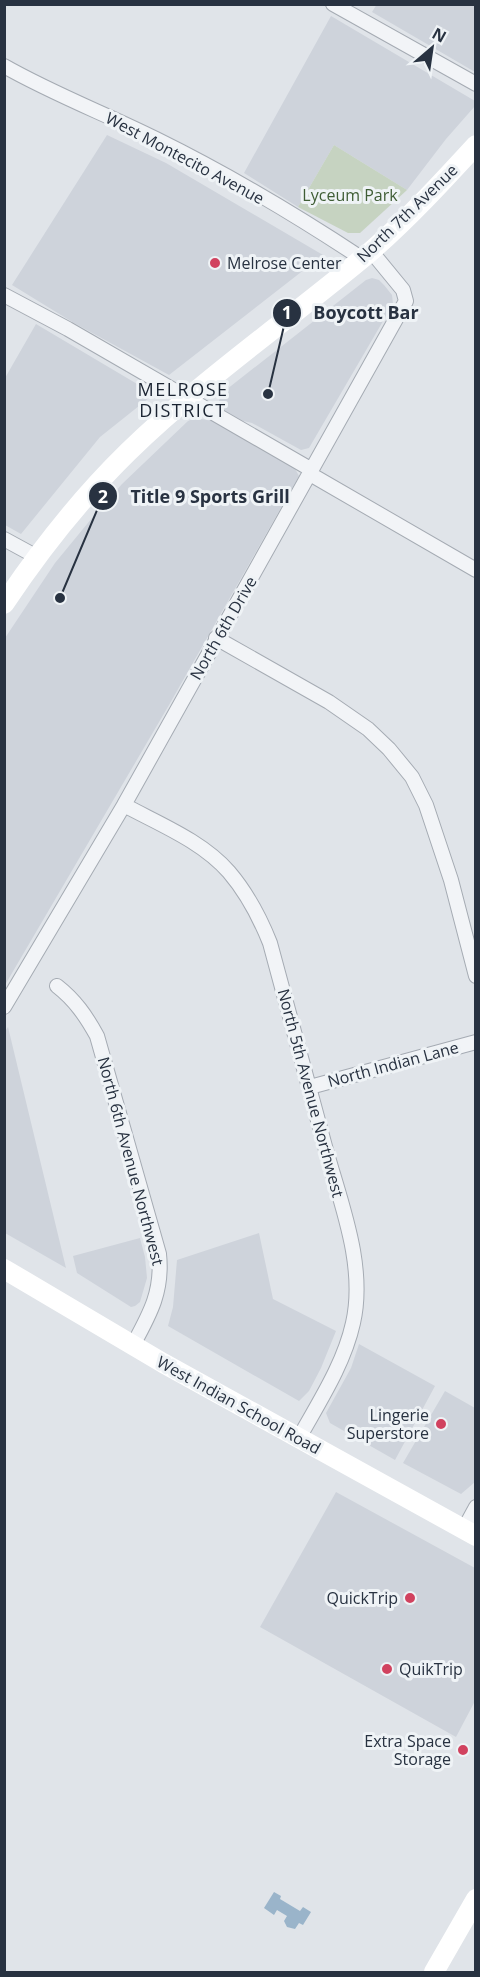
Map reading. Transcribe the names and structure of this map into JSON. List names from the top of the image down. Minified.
{"streets":{"main road":["North 7th Avenue","West Indian School Road"],"street":["West Montecito Avenue","North 6th Drive","North Indian Lane","North 5th Avenue Northwest","North 6th Avenue Northwest"]},"crossings":[["West Montecito Avenue","North 7th Avenue"],["West Montecito Avenue","North 6th Drive"],["North 7th Avenue","North 6th Drive"],["North 6th Drive","North 5th Avenue Northwest"],["North Indian Lane","North 5th Avenue Northwest"],["North 5th Avenue Northwest","West Indian School Road"],["North 6th Avenue Northwest","West Indian School Road"]],"districts":["MELROSE DISTRICT"],"parks":["Lyceum Park"],"places":["Melrose Center","Boycott Bar","Title 9 Sports Grill","Lingerie Superstore","QuickTrip","QuikTrip","Extra Space Storage"],"north":"top right"}
